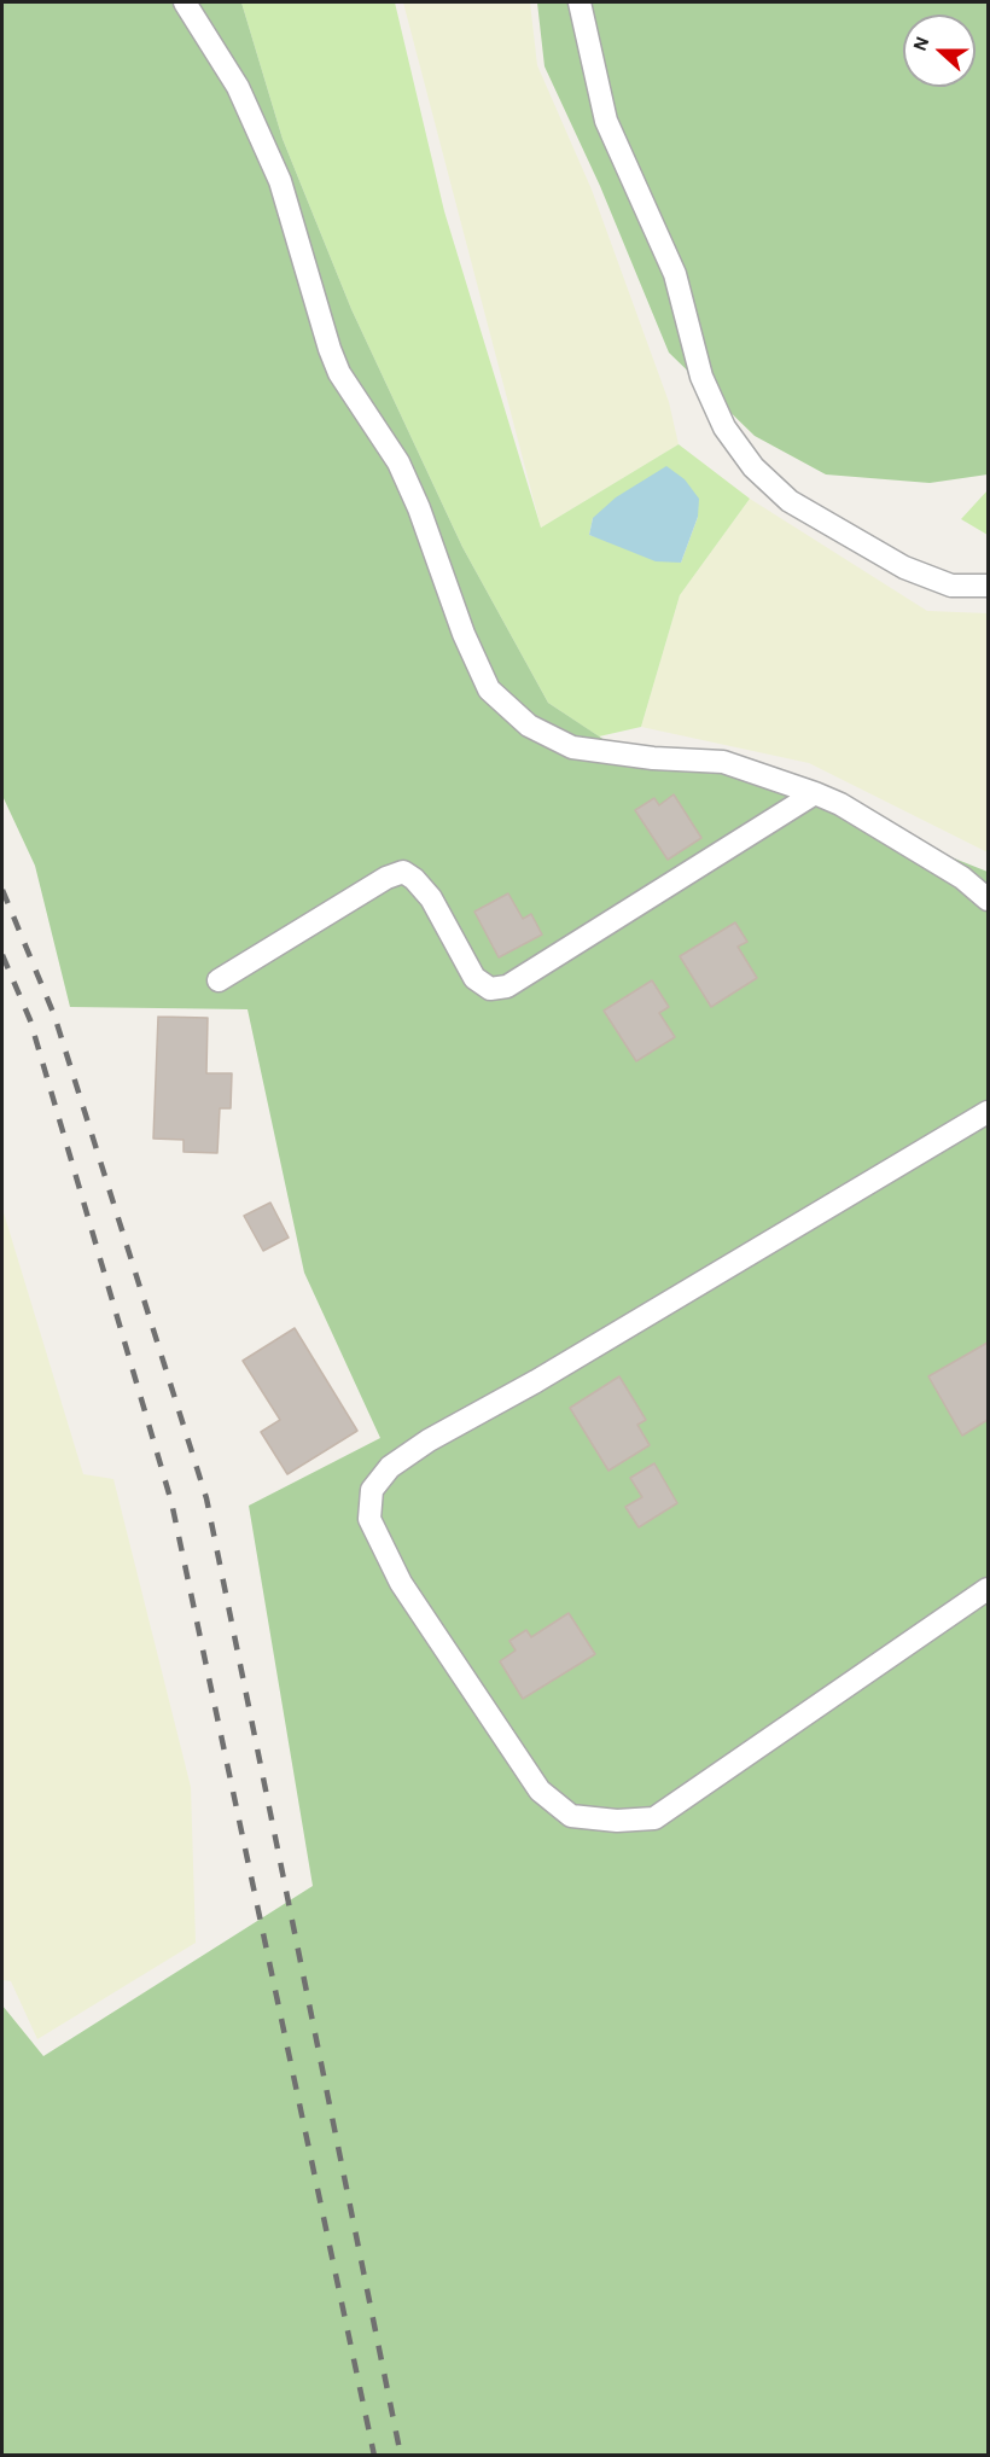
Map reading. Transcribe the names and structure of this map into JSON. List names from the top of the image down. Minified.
{"north":"left"}
